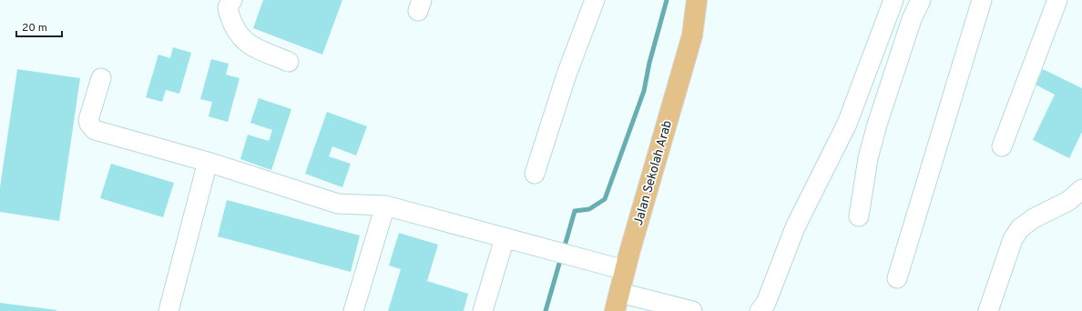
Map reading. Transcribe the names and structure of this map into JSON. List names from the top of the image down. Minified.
{"streets":{"main road":["Jalan Sekolah Arab"]},"scale_bar":"20 m"}
